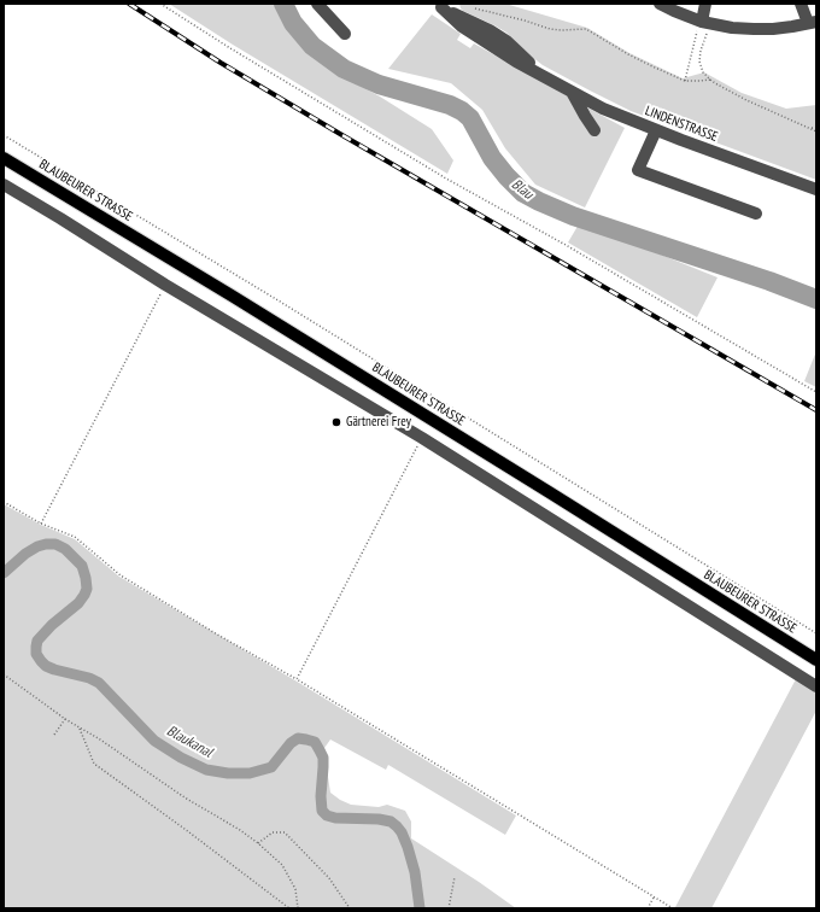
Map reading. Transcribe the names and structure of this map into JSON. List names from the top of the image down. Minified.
{"streets":{"main road":["BLAUBEURER STRASSE"],"street":["LINDENSTRASSE"]},"water":["Blau","Blaukanal"],"places":["Gärtnerei Frey"]}
